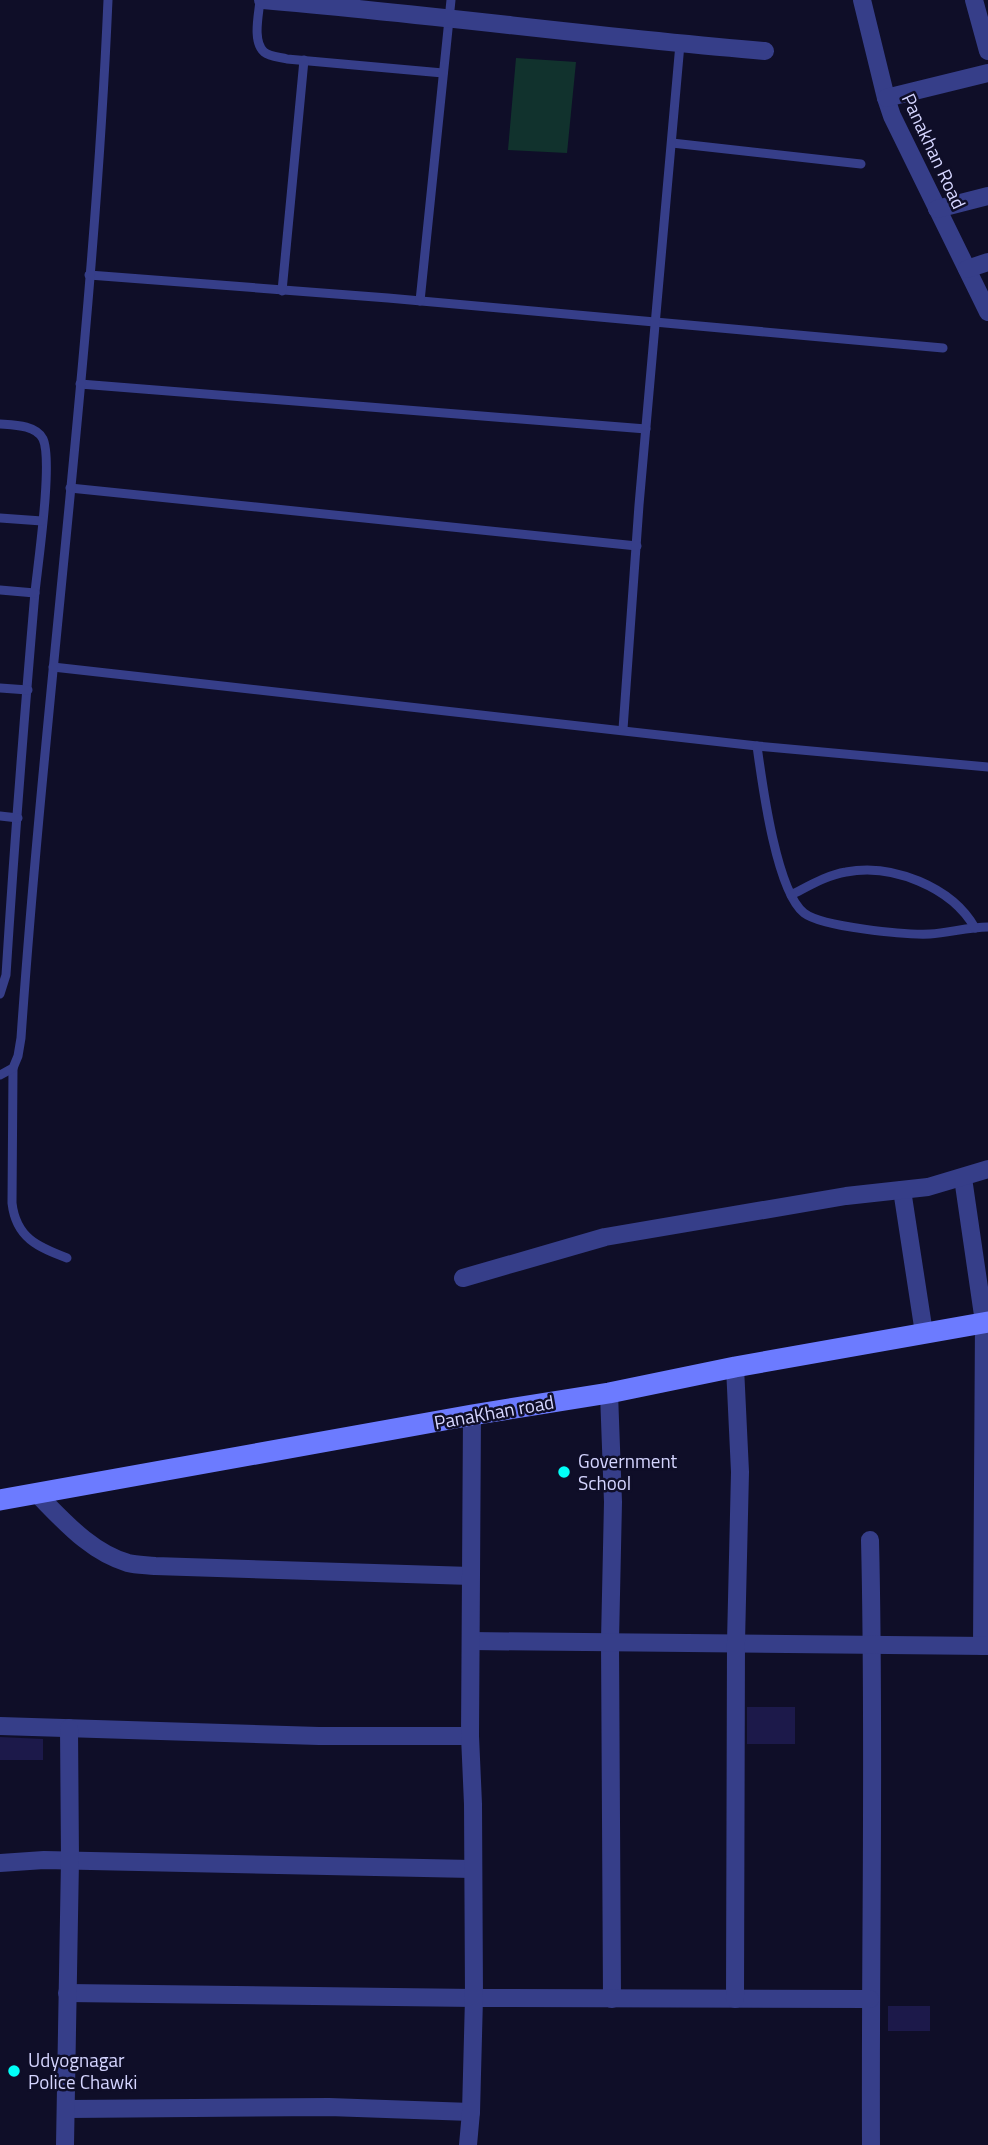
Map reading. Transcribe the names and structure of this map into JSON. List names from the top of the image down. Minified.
{"streets":{"street":["Panakhan Road","PanaKhan road"]},"places":["Government School","Udyognagar Police Chawki"]}
